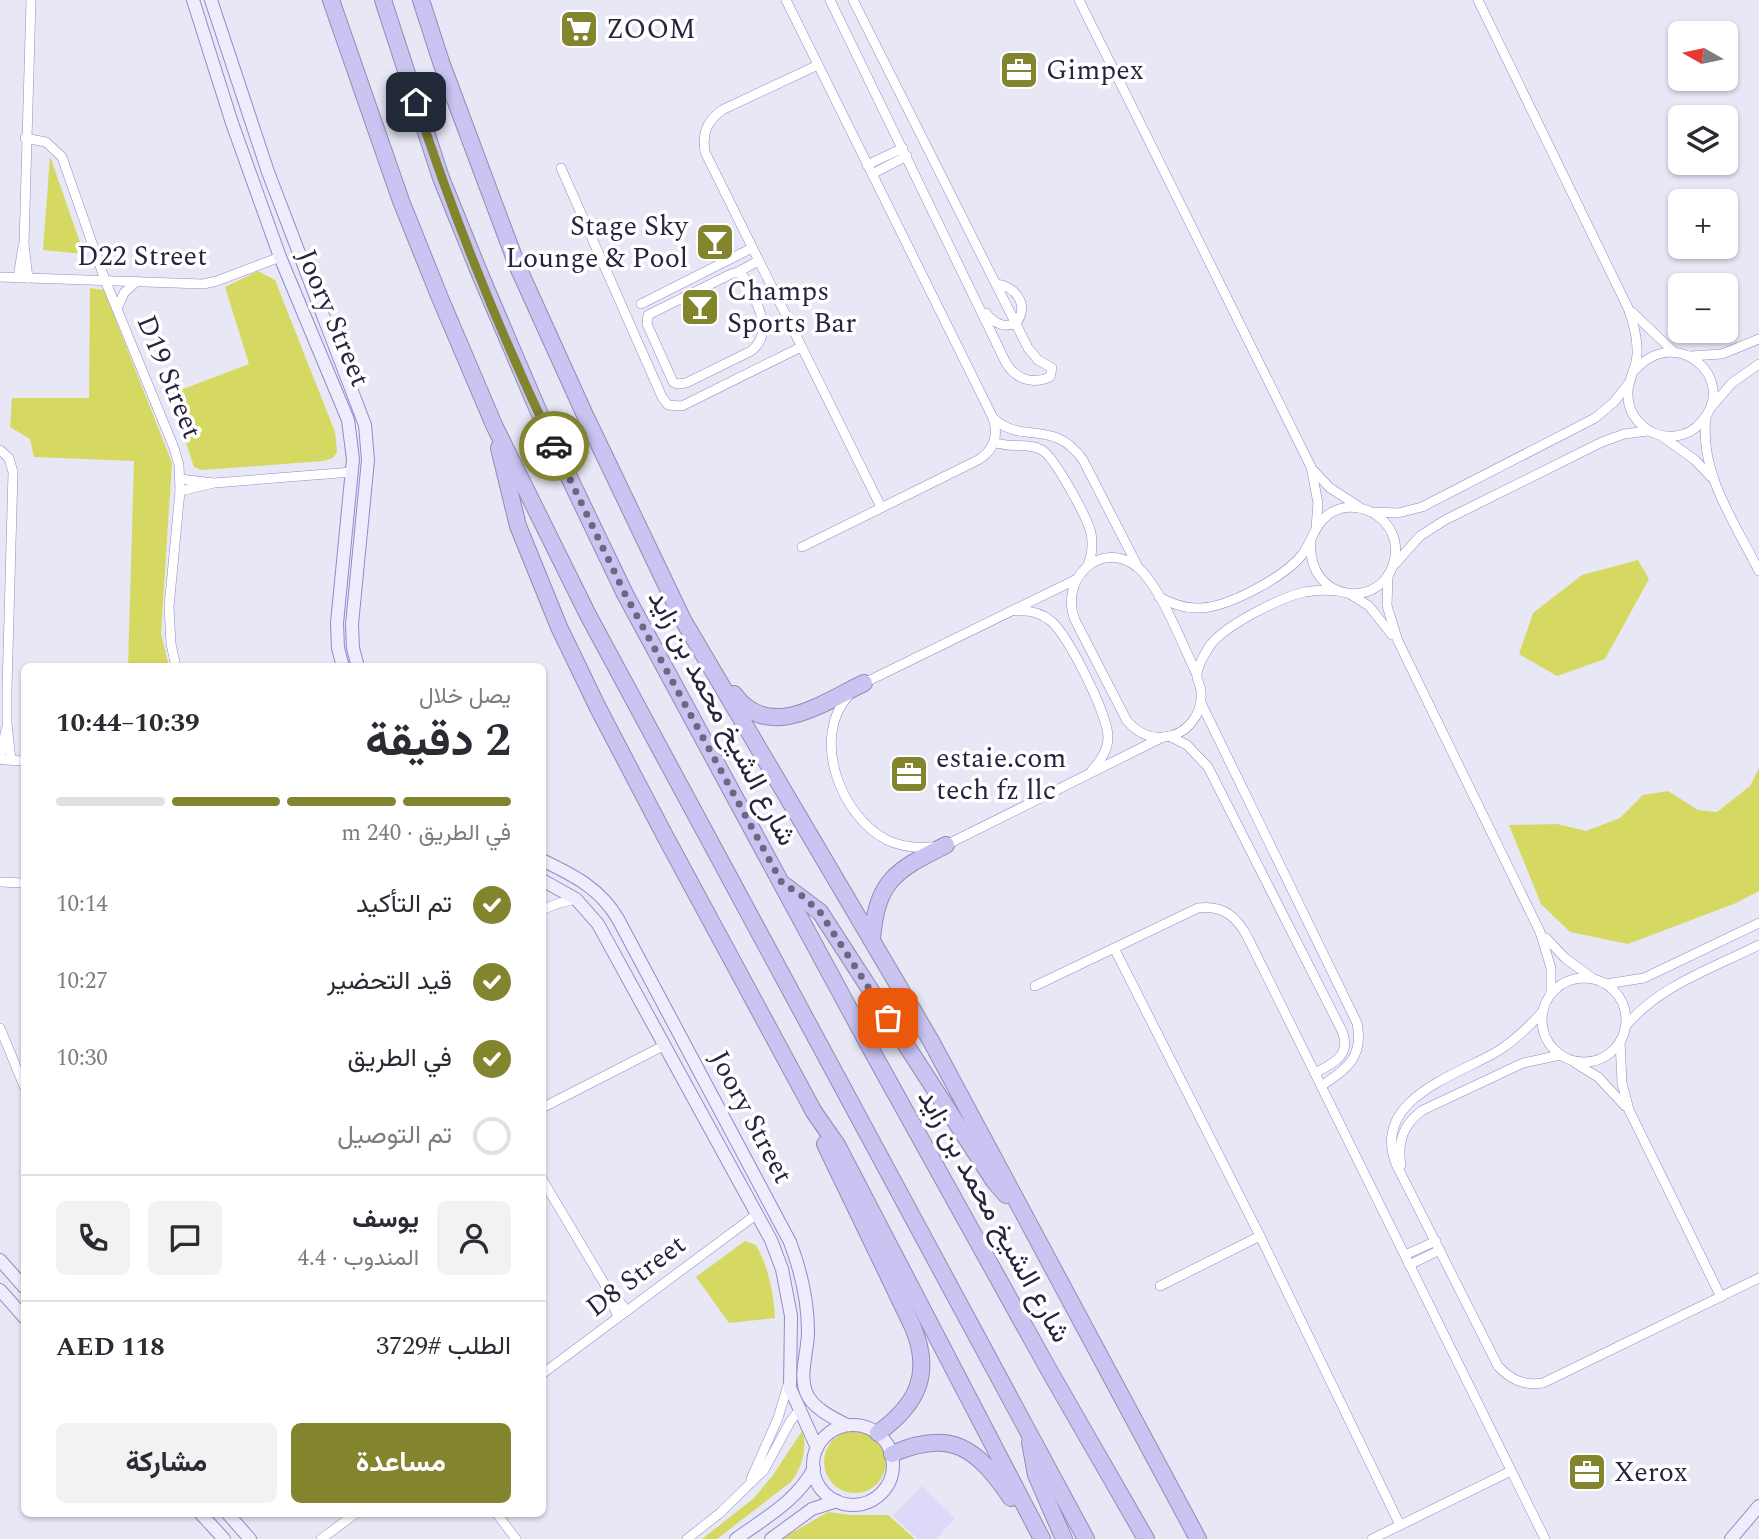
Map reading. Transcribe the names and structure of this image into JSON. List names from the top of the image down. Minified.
{"streets":{"highway":["شارع الشيخ محمد بن زايد"],"street":["D22 Street","Joory Street","D19 Street","D8 Street"]},"crossings":[["D22 Street","Joory Street"],["D22 Street","D19 Street"],["Joory Street","D8 Street"]],"places":{"supermarket":["ZOOM"],"office":["Gimpex","estaie.com tech fz llc","Xerox"],"bar":["Stage Sky Lounge & Pool","Champs Sports Bar"]},"north":"left","page":{"map_buttons":["+","−"],"heading":["2 دقيقة","يصل خلال","10:39–10:44"],"panel":["يوسف","المندوب · 4.4","الطلب #3729","AED 118"],"bar":"في الطريق · 240 m","list":[["تم التأكيد","10:14"],["قيد التحضير","10:27"],["في الطريق","10:30"],"تم التوصيل"],"buttons":["مساعدة","مشاركة"]}}
